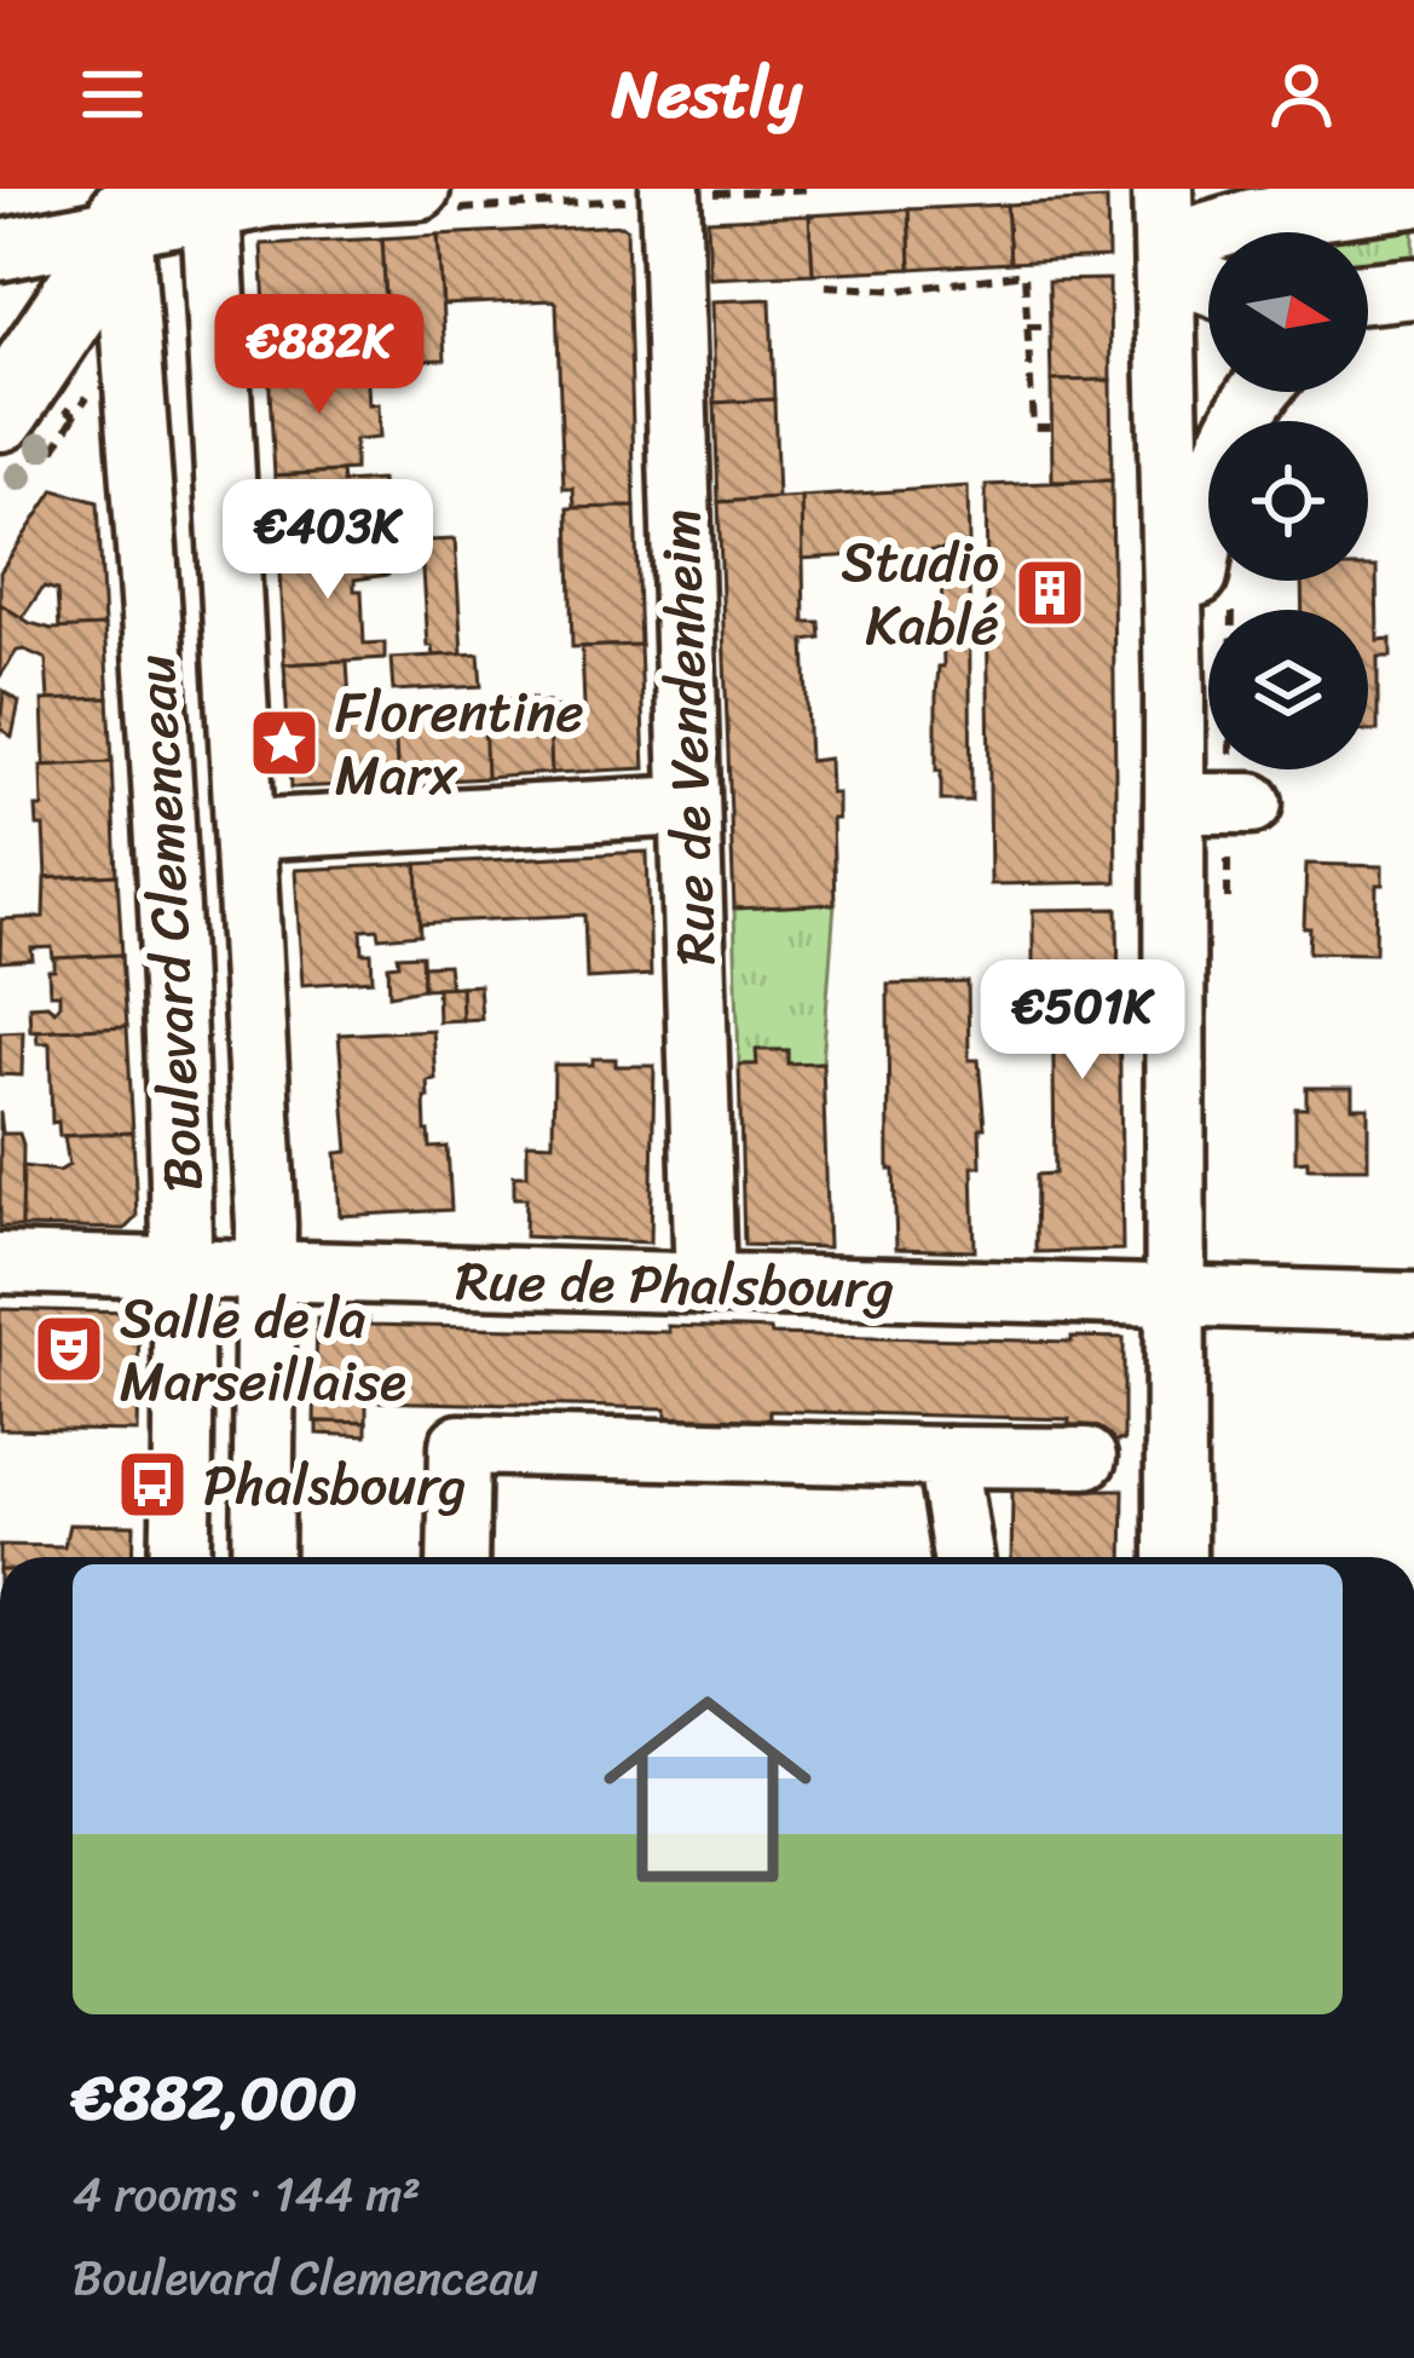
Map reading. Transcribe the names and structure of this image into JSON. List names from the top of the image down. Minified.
{"streets":{"street":["Rue de Vendenheim","Boulevard Clemenceau","Rue de Phalsbourg"]},"crossings":[["Rue de Vendenheim","Rue de Phalsbourg"],["Boulevard Clemenceau","Rue de Phalsbourg"]],"places":{"building":["Studio Kablé"],"place":["Florentine Marx"],"theatre":["Salle de la Marseillaise"],"bus stop":["Phalsbourg"]},"north":"right","page":{"header":"Nestly","price":["€882K","€403K","€501K"],"list":[{"name":"€882,000","note":"4 rooms · 144 m² · Boulevard Clemenceau"}]}}
